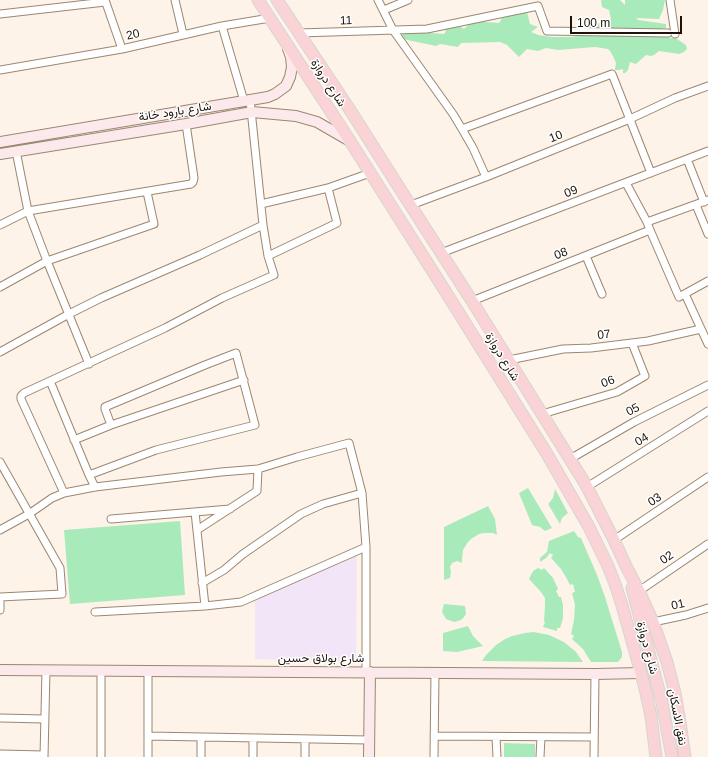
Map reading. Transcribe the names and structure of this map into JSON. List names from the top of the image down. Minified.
{"streets":{"main road":["شارع دروازة","نفق الاسكان"],"street":["11","20","شارع بارود خانة","10","09","08","07","06","05","04","03","02","01","شارع بولاق حسين"]},"crossings":[["11","شارع دروازة"],["20","شارع دروازة"],["شارع دروازة","شارع بارود خانة"],["شارع دروازة","10"],["شارع دروازة","09"],["شارع دروازة","08"],["شارع دروازة","07"],["شارع دروازة","06"],["شارع دروازة","05"],["شارع دروازة","04"],["شارع دروازة","03"],["شارع دروازة","شارع بولاق حسين"],["شارع دروازة","نفق الاسكان"],["07","06"]],"scale_bar":"100 m"}
